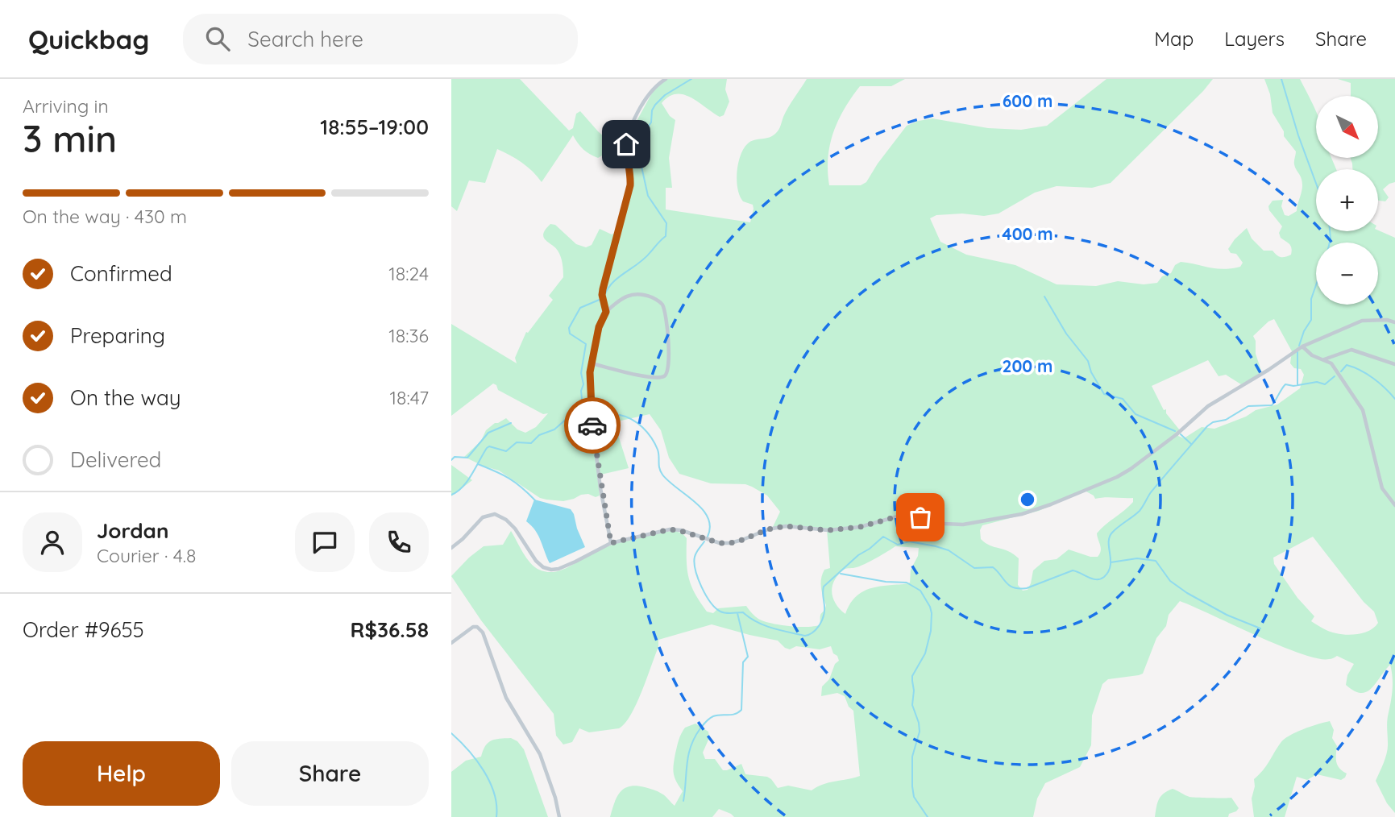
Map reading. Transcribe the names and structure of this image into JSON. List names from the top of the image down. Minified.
{"north":"bottom right","page":{"header":"Quickbag","search":"Search here","nav":["Map","Layers","Share"],"heading":["3 min","Arriving in","18:55–19:00"],"panel":["Jordan","Courier · 4.8","Order #9655","R$36.58"],"map_buttons":["+","−"],"bar":"On the way · 430 m","list":[["Confirmed","18:24"],["Preparing","18:36"],["On the way","18:47"],"Delivered"],"buttons":["Help","Share"]},"rings":["600 m","400 m","200 m"]}
